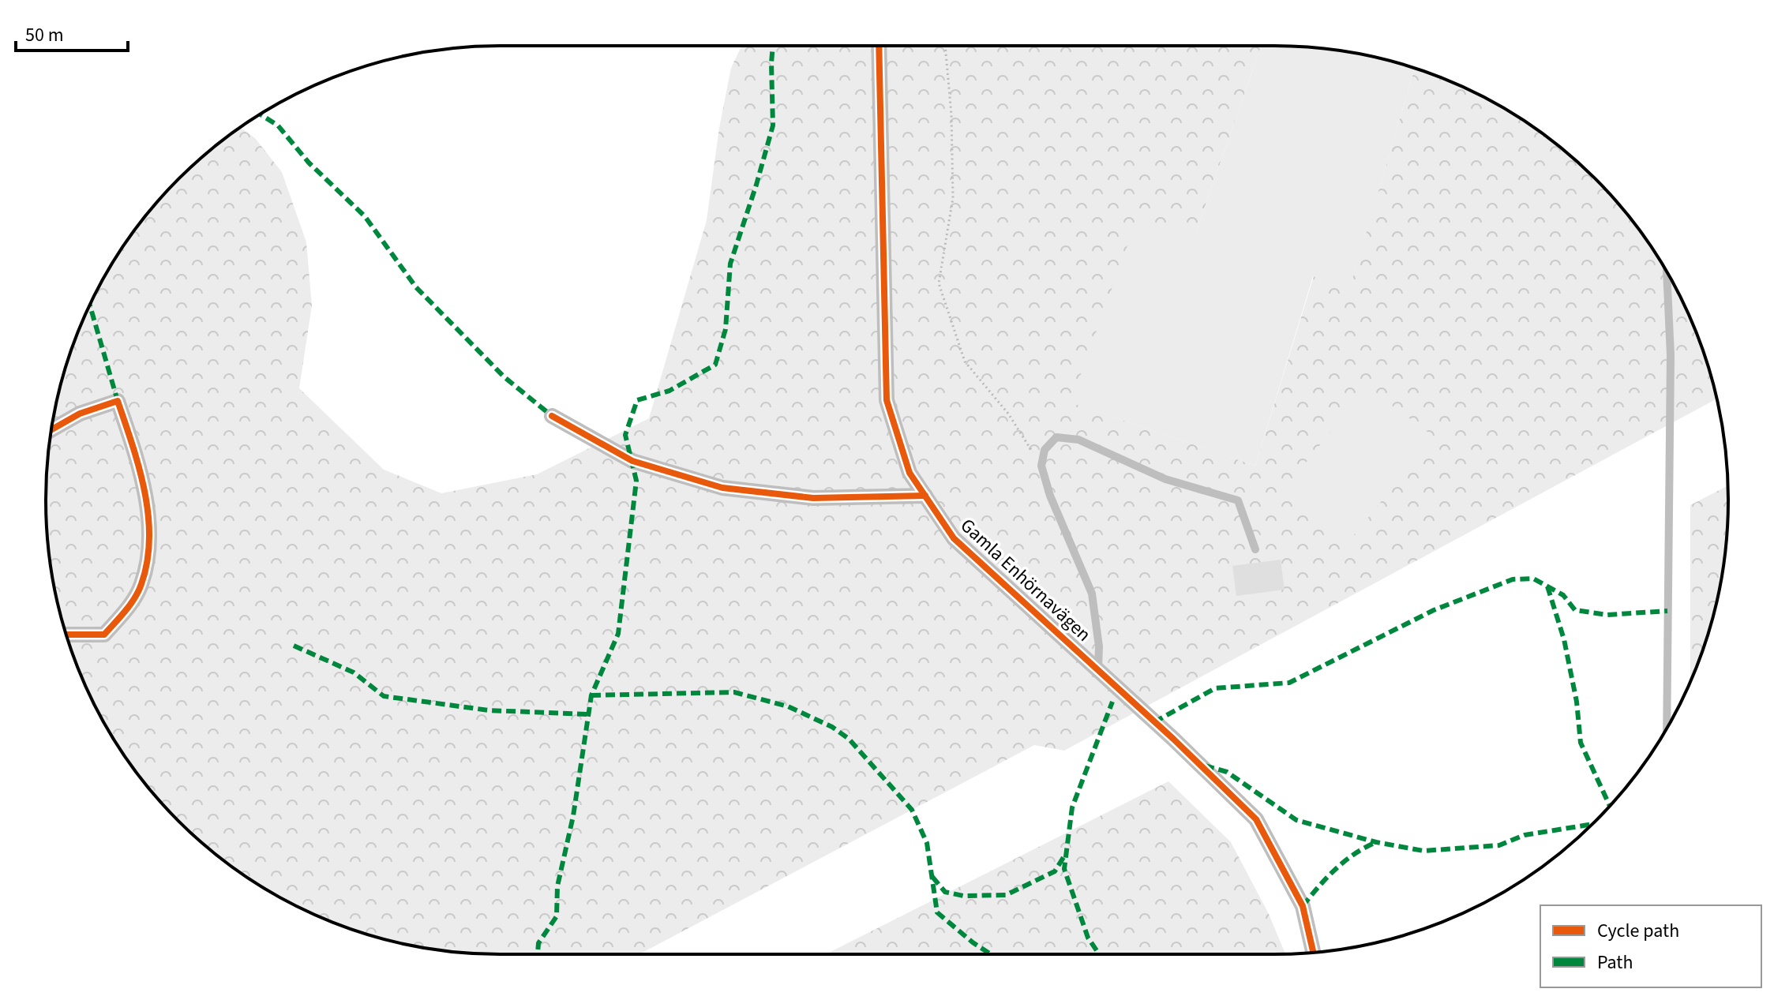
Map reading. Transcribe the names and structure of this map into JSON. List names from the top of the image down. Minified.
{"streets":{"street":["Gamla Enhörnavägen"]},"legend":["Cycle path","Path"],"scale_bar":"50 m"}
